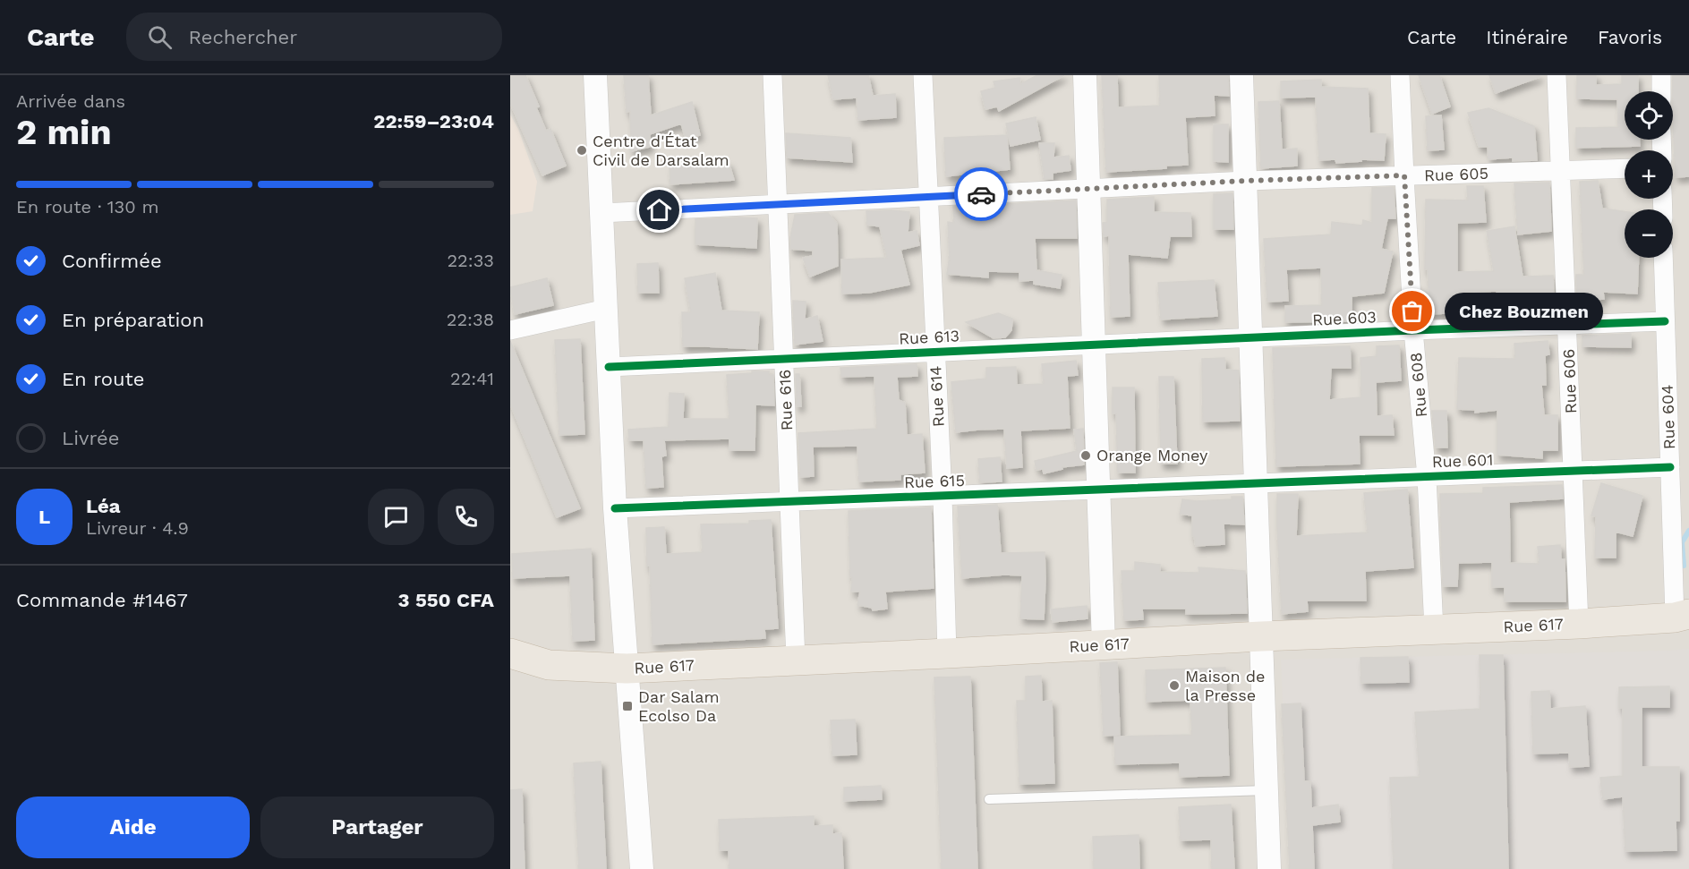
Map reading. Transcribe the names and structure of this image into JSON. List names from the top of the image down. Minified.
{"streets":{"highway":["Rue 617"],"street":["Rue 605","Rue 603","Rue 613","Rue 606","Rue 608","Rue 614","Rue 616","Rue 604","Rue 601","Rue 615"]},"crossings":[["Rue 605","Rue 606"],["Rue 605","Rue 608"],["Rue 605","Rue 614"],["Rue 605","Rue 616"],["Rue 603","Rue 613"],["Rue 603","Rue 606"],["Rue 603","Rue 608"],["Rue 603","Rue 604"],["Rue 613","Rue 614"],["Rue 613","Rue 616"],["Rue 606","Rue 601"],["Rue 606","Rue 617"],["Rue 608","Rue 601"],["Rue 608","Rue 617"],["Rue 614","Rue 615"],["Rue 614","Rue 617"],["Rue 616","Rue 615"],["Rue 616","Rue 617"],["Rue 604","Rue 601"],["Rue 604","Rue 617"],["Rue 601","Rue 615"]],"places":{"other":["Centre d'État Civil de Darsalam","Chez Bouzmen","Orange Money","Maison de la Presse"],"transit":["Dar Salam Ecolso Da"]},"page":{"header":"Carte","search":"Rechercher","nav":["Carte","Itinéraire","Favoris"],"heading":["2 min","Arrivée dans","22:59–23:04"],"panel":["Léa","Livreur · 4.9","Commande #1467","3 550 CFA"],"map_buttons":["+","−"],"bar":"En route · 130 m","list":[["Confirmée","22:33"],["En préparation","22:38"],["En route","22:41"],"Livrée"],"bubble":"Chez Bouzmen","round":"L","buttons":["Aide","Partager"]}}
